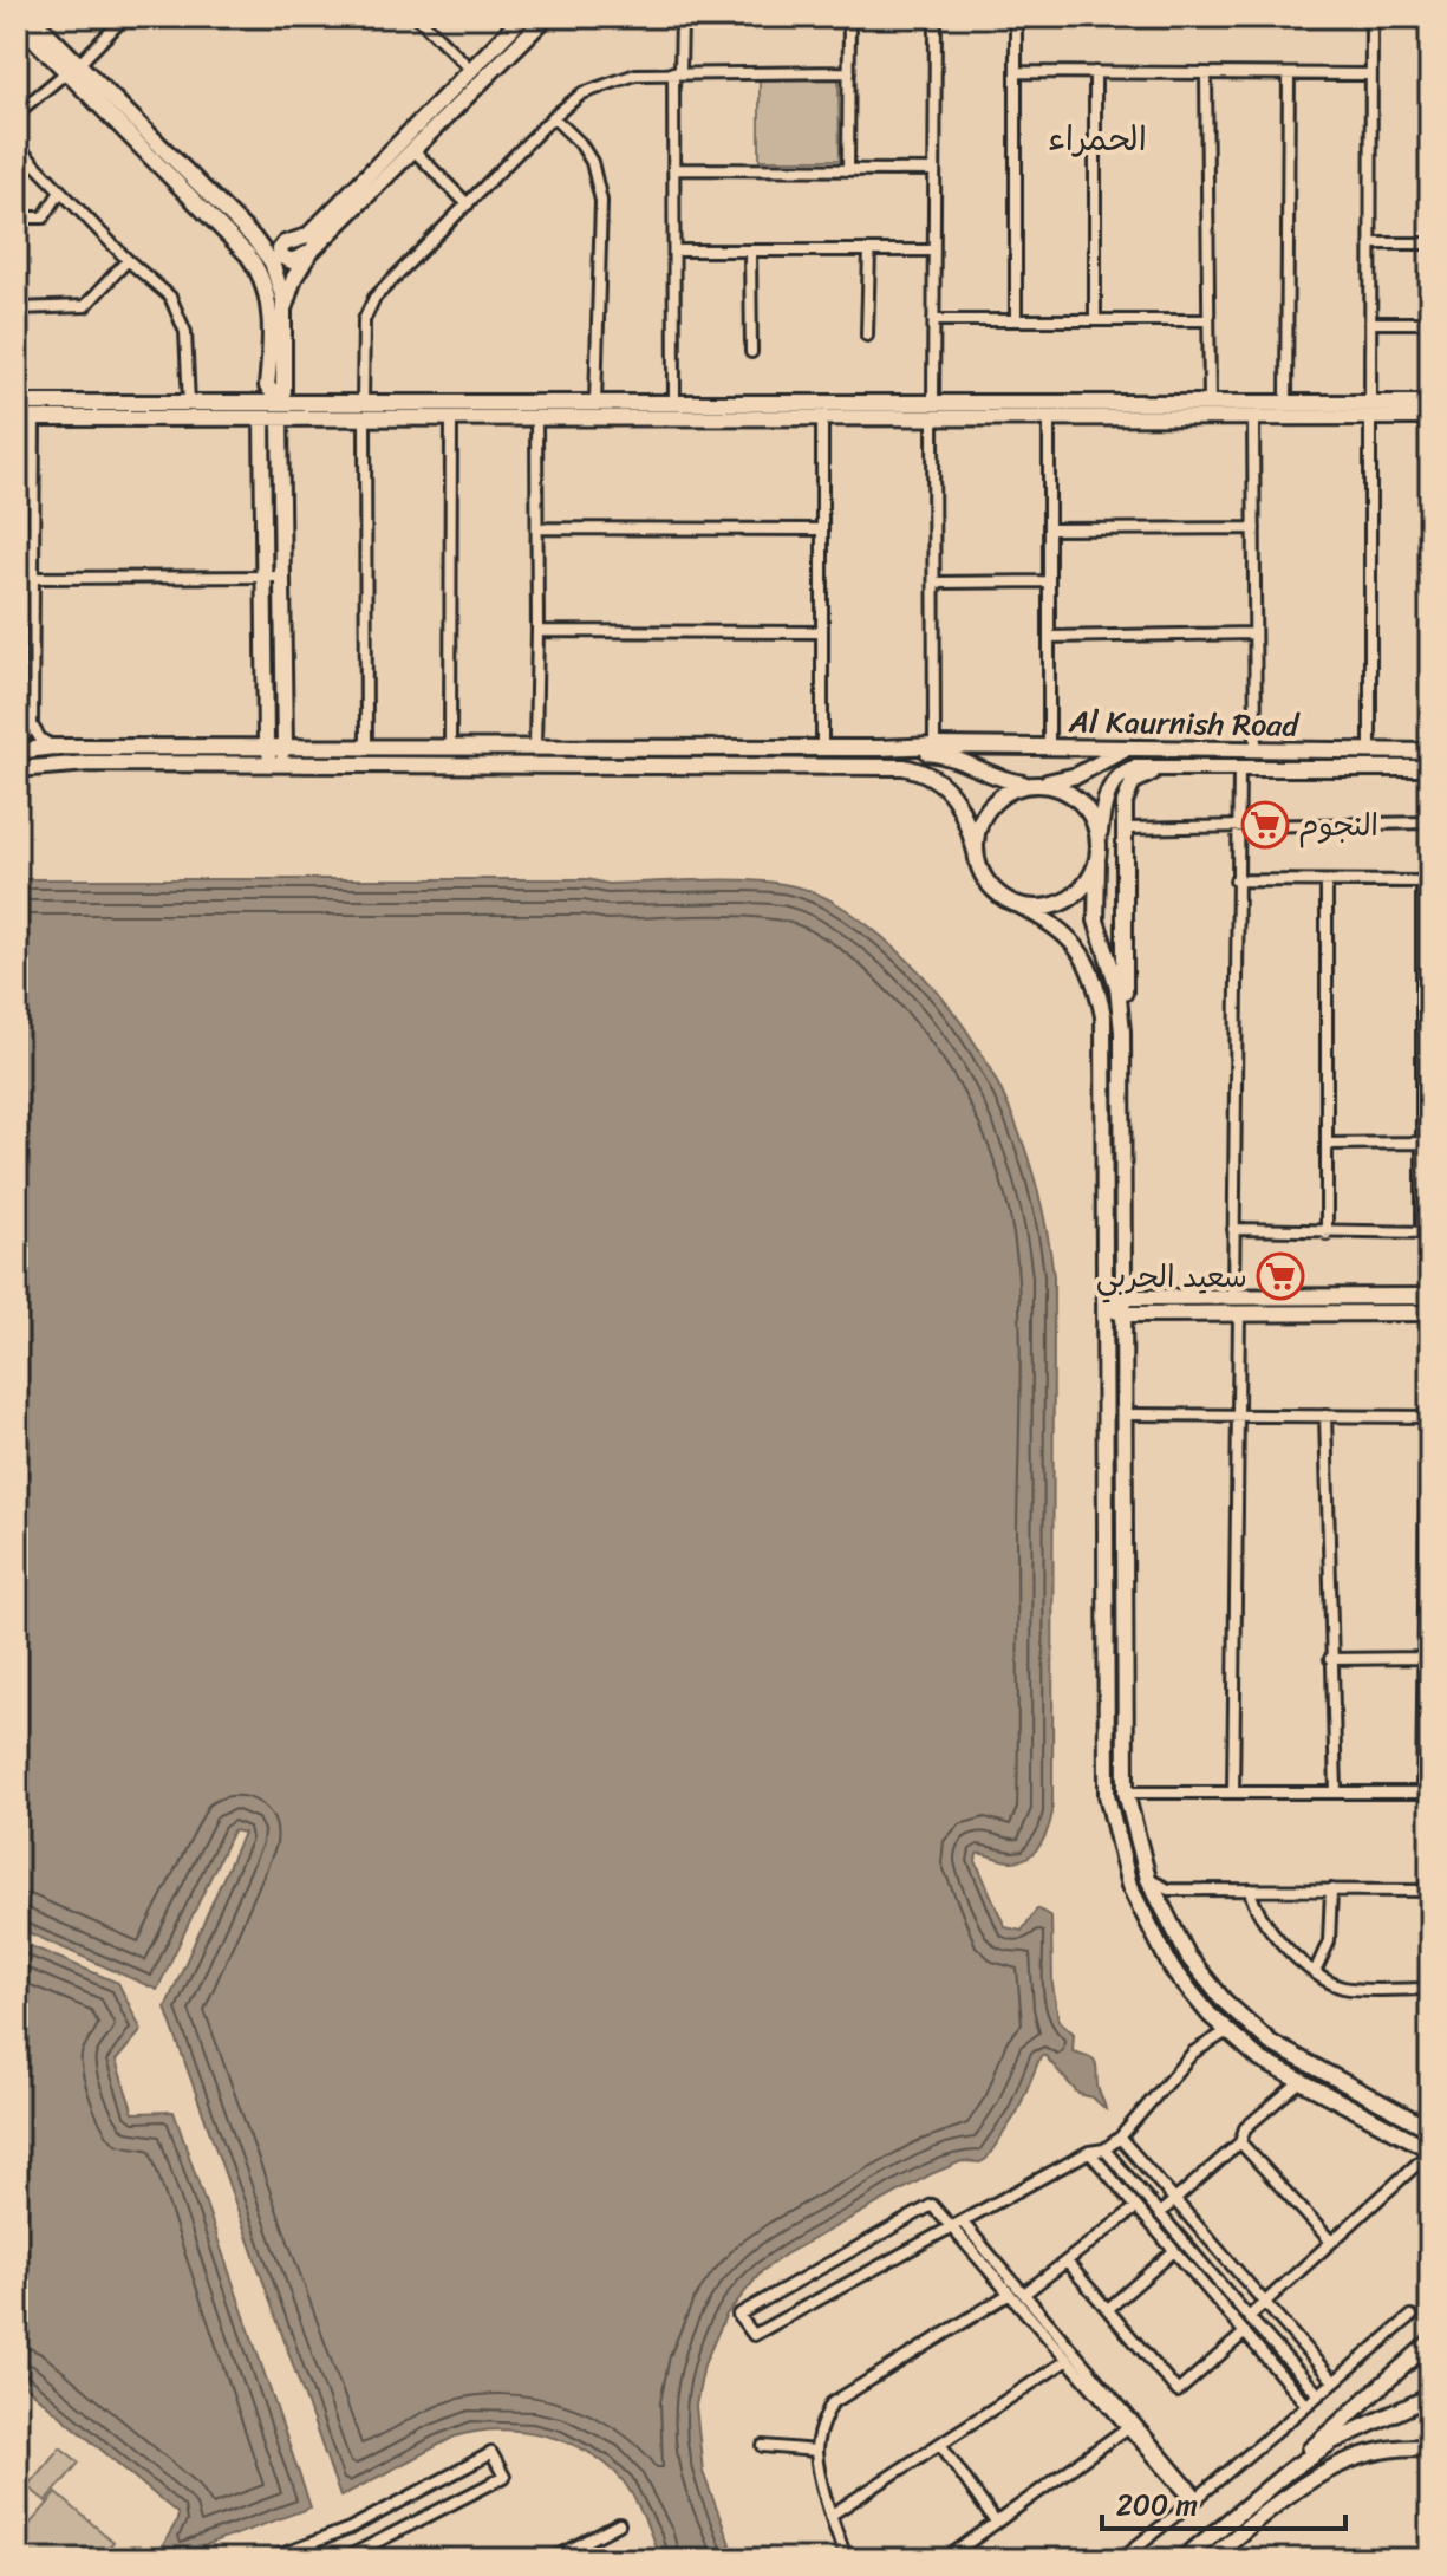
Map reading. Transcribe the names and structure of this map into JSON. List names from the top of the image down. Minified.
{"streets":{"street":["Al Kaurnish Road"]},"districts":["الحمراء"],"places":{"supermarket":["النجوم","سعيد الحربي"]},"scale_bar":"200 m"}
